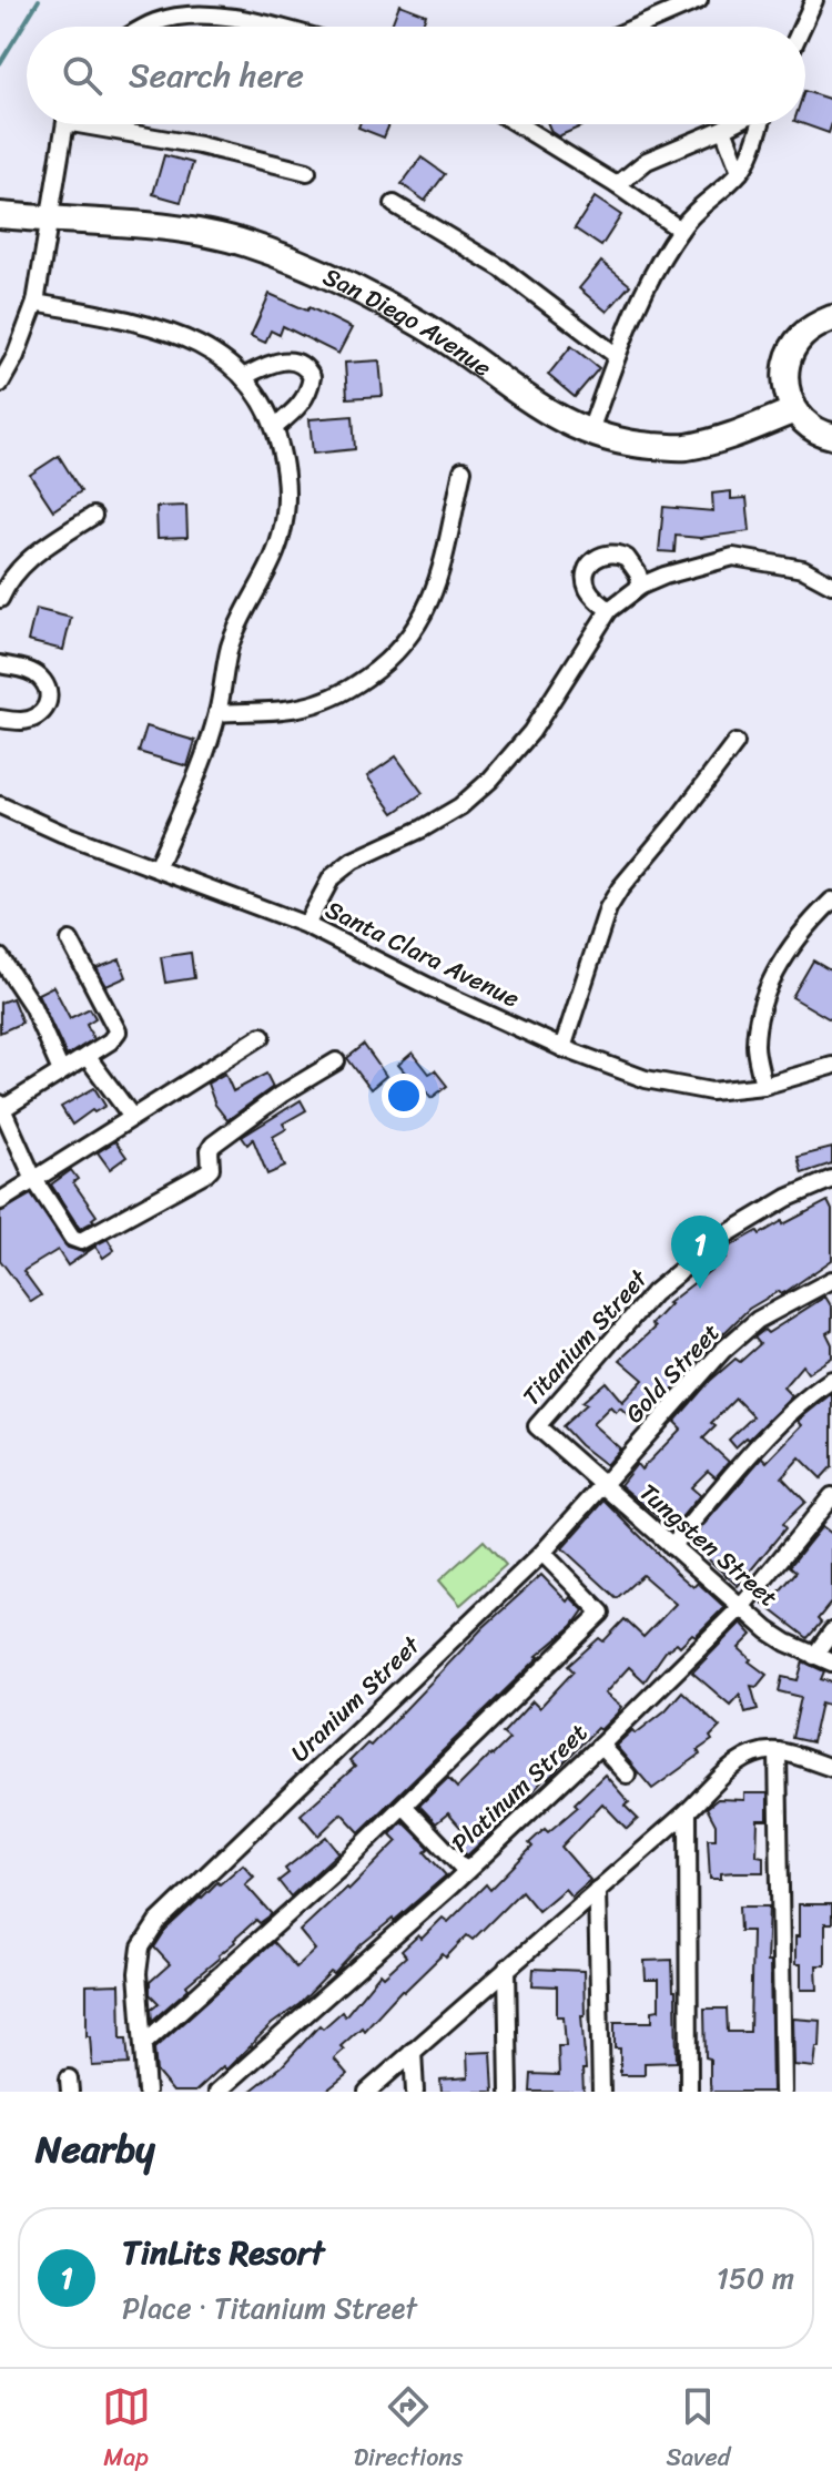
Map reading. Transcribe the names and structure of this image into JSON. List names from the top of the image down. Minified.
{"streets":{"street":["San Diego Avenue","Santa Clara Avenue","Titanium Street","Gold Street","Tungsten Street","Uranium Street","Platinum Street"]},"crossings":[["Titanium Street","Gold Street"],["Titanium Street","Tungsten Street"],["Titanium Street","Uranium Street"],["Gold Street","Tungsten Street"],["Gold Street","Uranium Street"],["Tungsten Street","Uranium Street"],["Tungsten Street","Platinum Street"]],"page":{"search":"Search here","pins":"1","heading":"Nearby","list":[{"mark":"1","name":"TinLits Resort","note":"Place · Titanium Street","value":"150 m"}],"nav":["Map","Directions","Saved"]}}
